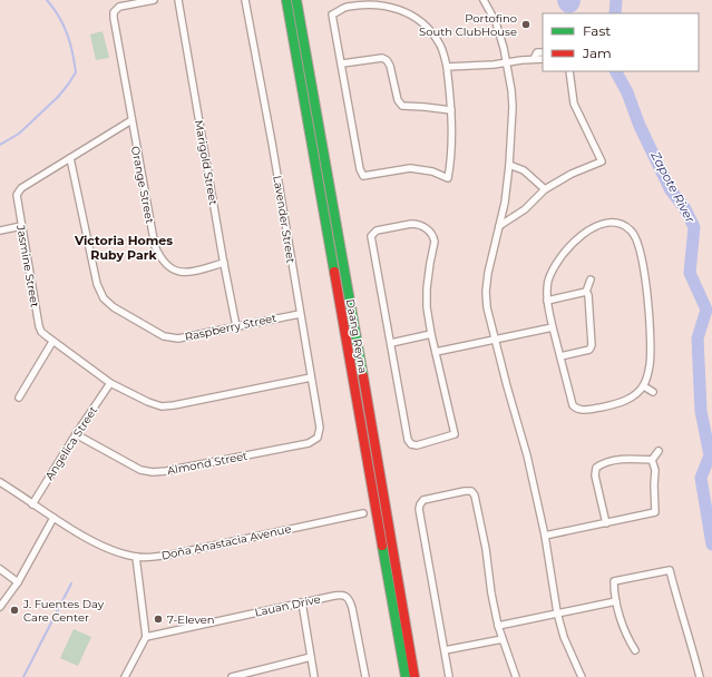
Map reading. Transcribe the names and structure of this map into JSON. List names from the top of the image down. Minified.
{"streets":{"main road":["Daang Reyna"],"street":["Marigold Street","Orange Street","Lavender Street","Jasmine Street","Raspberry Street","Angelica Street","Almond Street","Doña Anastacia Avenue","Lauan Drive"]},"crossings":[["Marigold Street","Orange Street"],["Marigold Street","Raspberry Street"],["Orange Street","Jasmine Street"],["Lavender Street","Jasmine Street"],["Lavender Street","Raspberry Street"],["Lavender Street","Almond Street"],["Jasmine Street","Raspberry Street"],["Jasmine Street","Angelica Street"],["Angelica Street","Almond Street"],["Angelica Street","Doña Anastacia Avenue"]],"districts":["Victoria Homes Ruby Park"],"water":["Zapote River"],"places":["Portofino South ClubHouse","J. Fuentes Day Care Center","7-Eleven"],"legend":["Fast","Jam"]}
